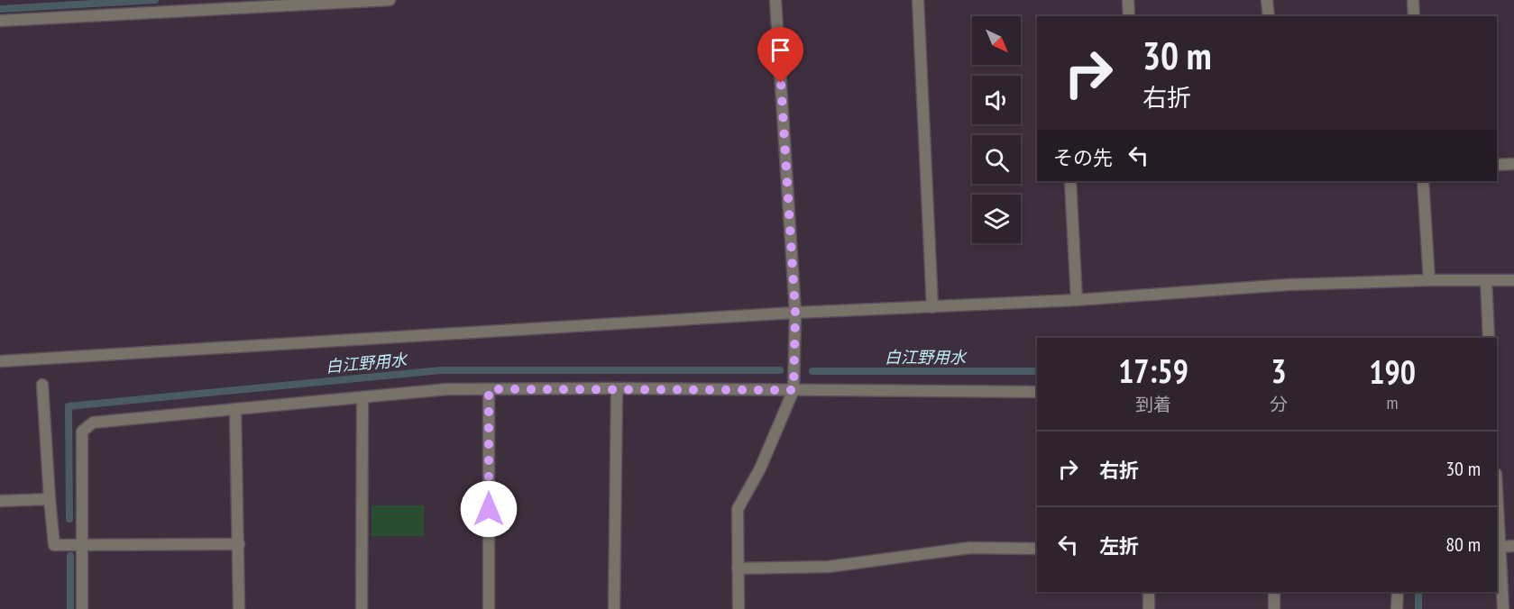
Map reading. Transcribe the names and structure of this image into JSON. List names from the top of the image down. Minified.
{"water":["白江野用水"],"north":"bottom right","page":{"turn":["30 m","右折"],"then":"その先","eta":["17:59","到着","3","分","190","m"],"list":[{"name":"右折","value":"30 m"},{"name":"左折","value":"80 m"}]}}
